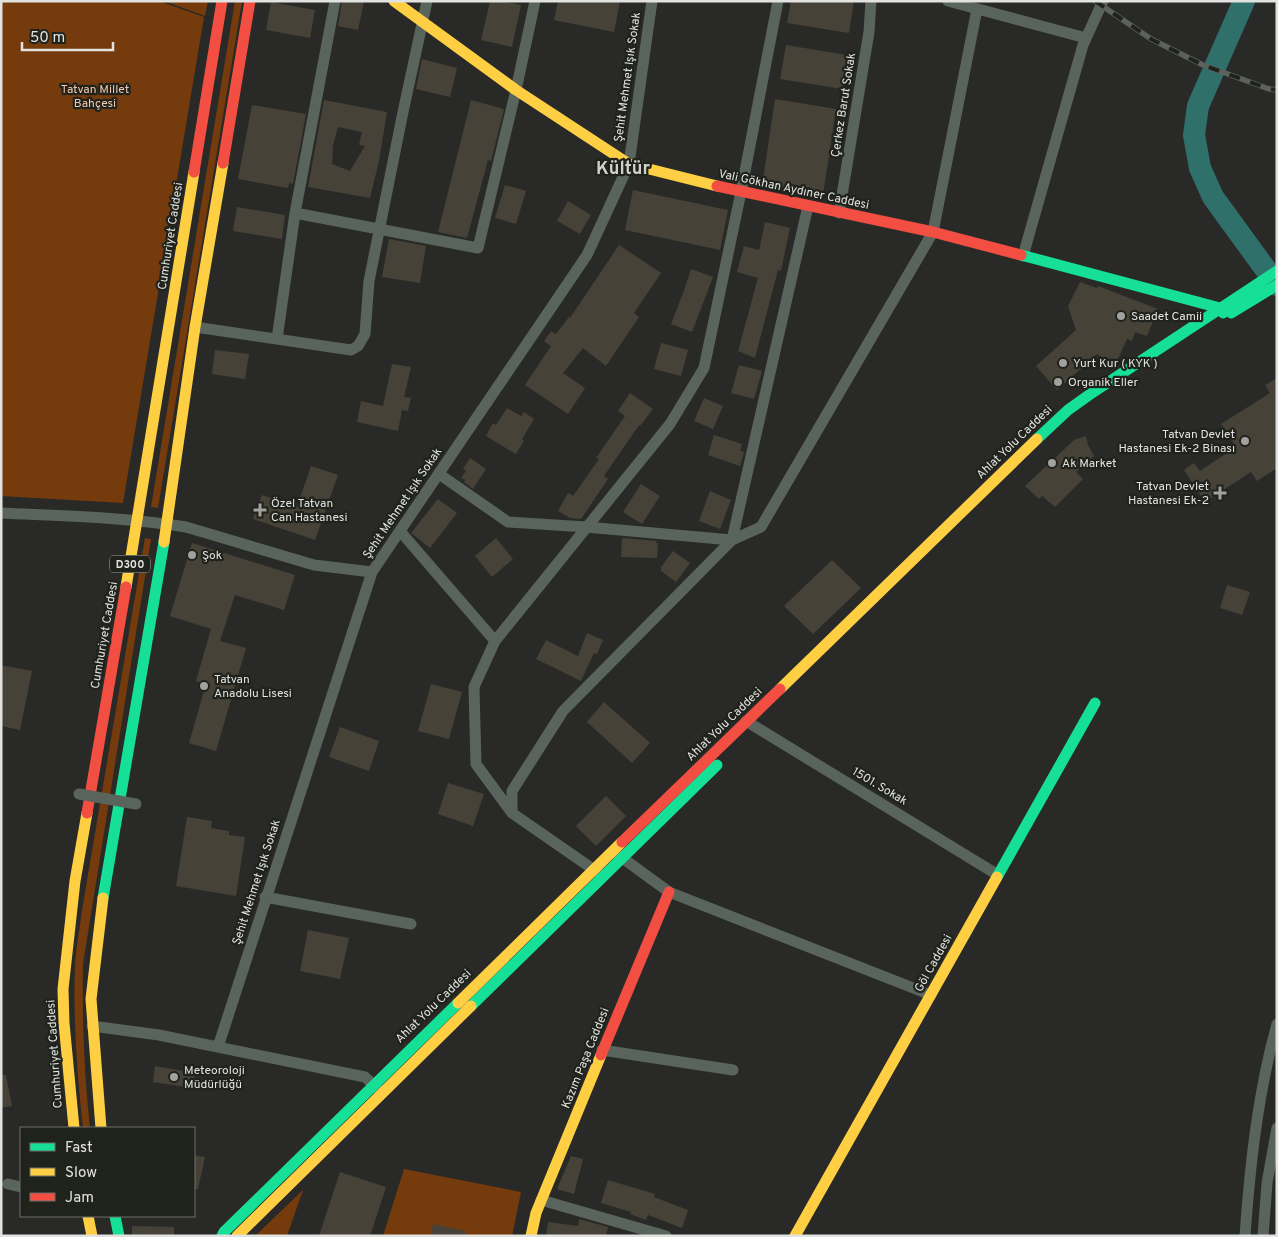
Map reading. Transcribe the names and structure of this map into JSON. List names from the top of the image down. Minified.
{"streets":{"main road":["Vali Gökhan Aydıner Caddesi","Cumhuriyet Caddesi","Ahlat Yolu Caddesi","D300","Göl Caddesi","Kazım Paşa Caddesi"],"street":["Şehit Mehmet Işık Sokak","Çerkez Barut Sokak","1501. Sokak"]},"crossings":[["Şehit Mehmet Işık Sokak","Vali Gökhan Aydıner Caddesi"],["Çerkez Barut Sokak","Vali Gökhan Aydıner Caddesi"],["Vali Gökhan Aydıner Caddesi","Ahlat Yolu Caddesi"],["Ahlat Yolu Caddesi","1501. Sokak"],["1501. Sokak","Göl Caddesi"]],"districts":["Kültür"],"parks":["Tatvan Millet Bahçesi"],"places":{"other":["Saadet Camii","Yurt Kur ( KYK )","Organik Eller","Tatvan Devlet Hastanesi Ek-2 Binası","Ak Market","Şok","Tatvan Anadolu Lisesi","Meteoroloji Müdürlüğü"],"health":["Tatvan Devlet Hastanesi Ek-2","Özel Tatvan Can Hastanesi"]},"legend":["Fast","Slow","Jam"],"scale_bar":"50 m"}
